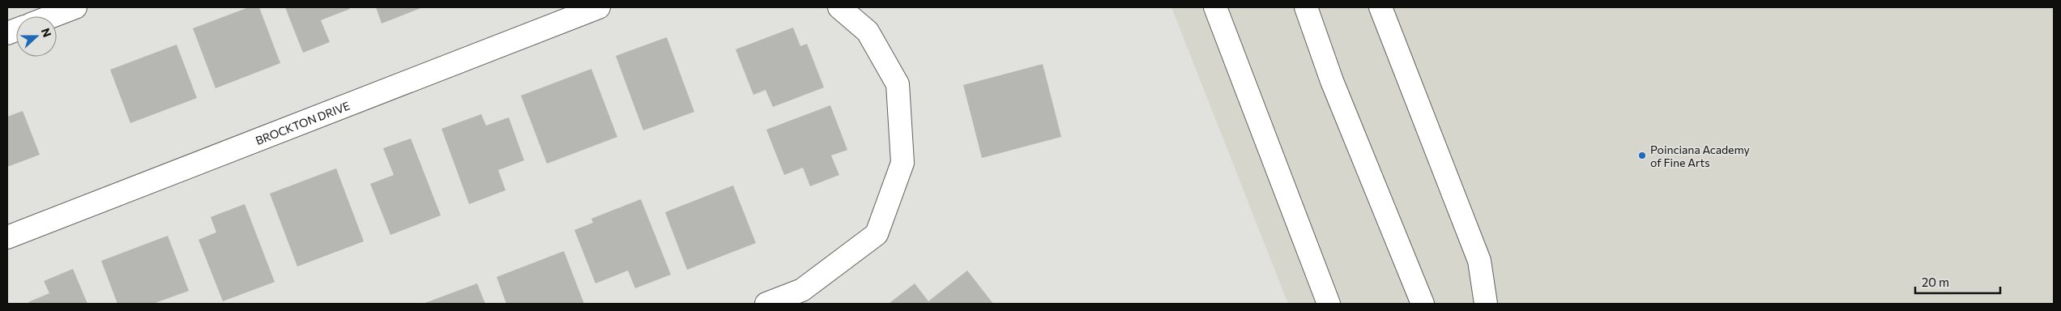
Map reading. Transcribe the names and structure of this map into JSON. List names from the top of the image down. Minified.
{"streets":{"street":["BROCKTON DRIVE"]},"places":["Poinciana Academy of Fine Arts"],"scale_bar":"20 m","north":"right"}
